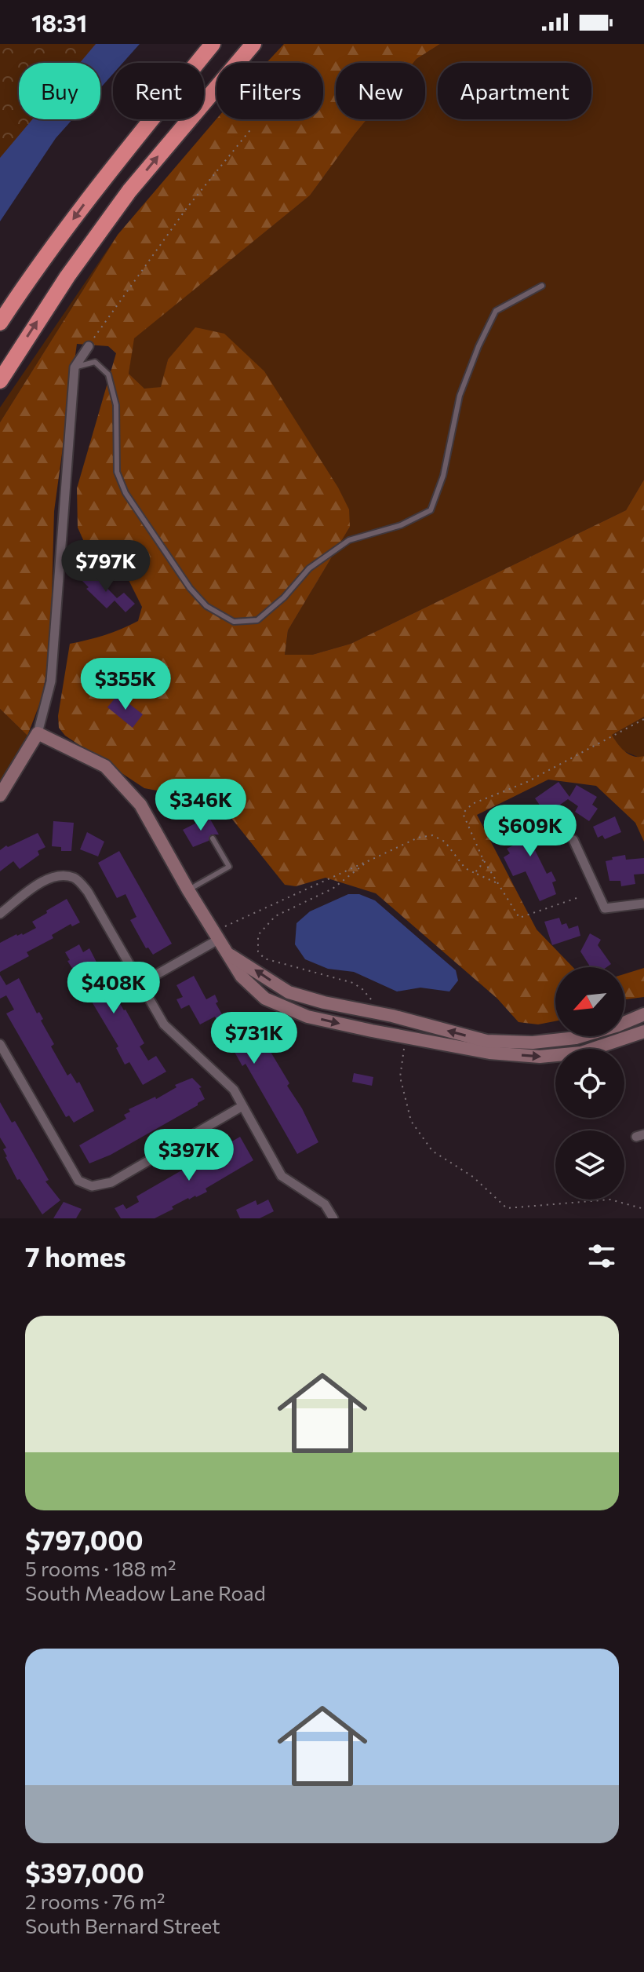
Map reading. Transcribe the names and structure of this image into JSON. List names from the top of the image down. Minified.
{"north":"bottom left","page":{"status":"18:31","chip":["Buy","Rent","Filters","New","Apartment"],"price":["$797K","$355K","$346K","$609K","$408K","$731K","$397K"],"heading":"7 homes","list":[{"name":"$797,000","note":"5 rooms · 188 m² · South Meadow Lane Road"},{"name":"$397,000","note":"2 rooms · 76 m² · South Bernard Street"}]}}
